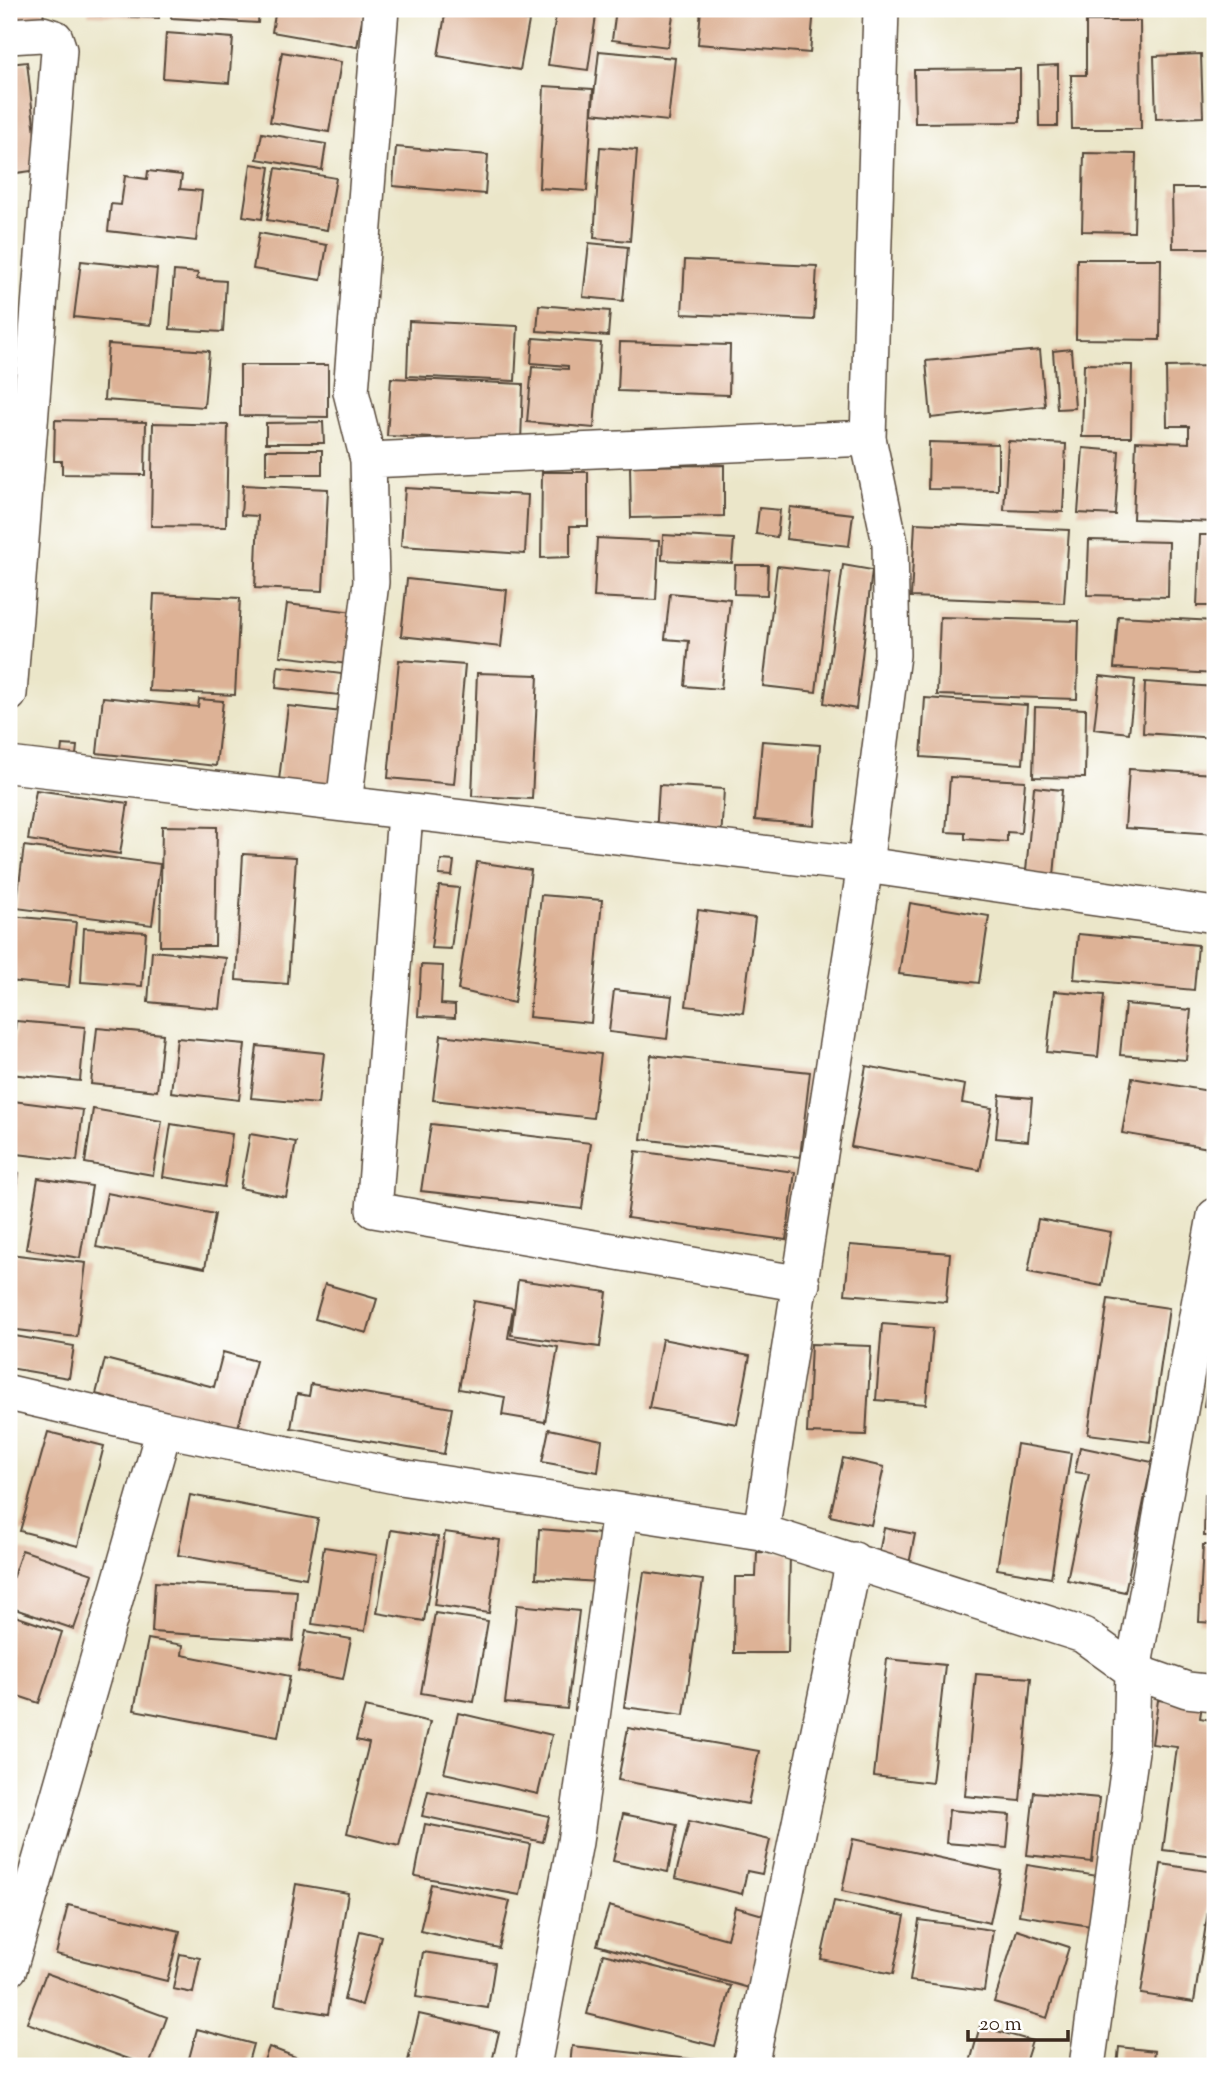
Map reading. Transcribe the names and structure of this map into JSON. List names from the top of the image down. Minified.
{"scale_bar":"20 m"}
